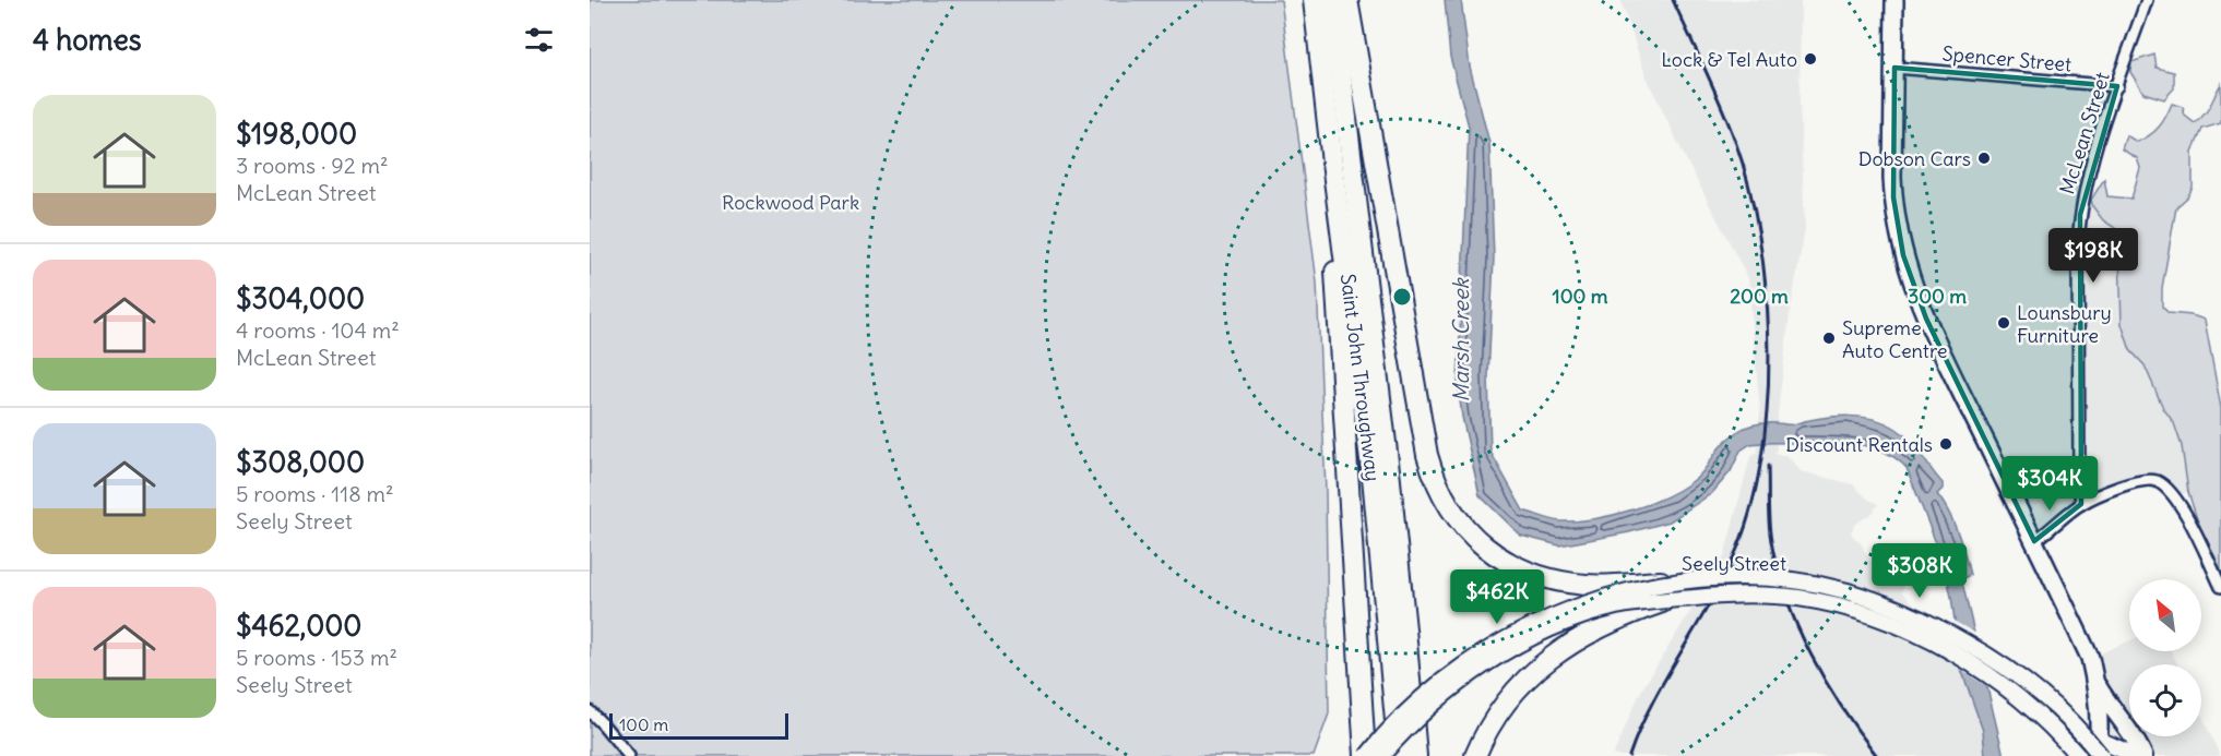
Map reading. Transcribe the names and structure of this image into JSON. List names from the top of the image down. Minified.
{"streets":{"highway":["Saint John Throughway"],"main road":["Seely Street"],"street":["Spencer Street","McLean Street"]},"crossings":[["Spencer Street","McLean Street"]],"water":["Marsh Creek"],"parks":["Rockwood Park"],"places":["Lock & Tel Auto","Dobson Cars","Lounsbury Furniture","Supreme Auto Centre","Discount Rentals"],"scale_bar":"100 m","north":"top left","page":{"heading":"4 homes","list":[{"name":"$198,000","note":"3 rooms · 92 m² · McLean Street"},{"name":"$304,000","note":"4 rooms · 104 m² · McLean Street"},{"name":"$308,000","note":"5 rooms · 118 m² · Seely Street"},{"name":"$462,000","note":"5 rooms · 153 m² · Seely Street"}],"price":["$198K","$304K","$308K","$462K"],"scale":"100 m"},"rings":["100 m","200 m","300 m"]}
